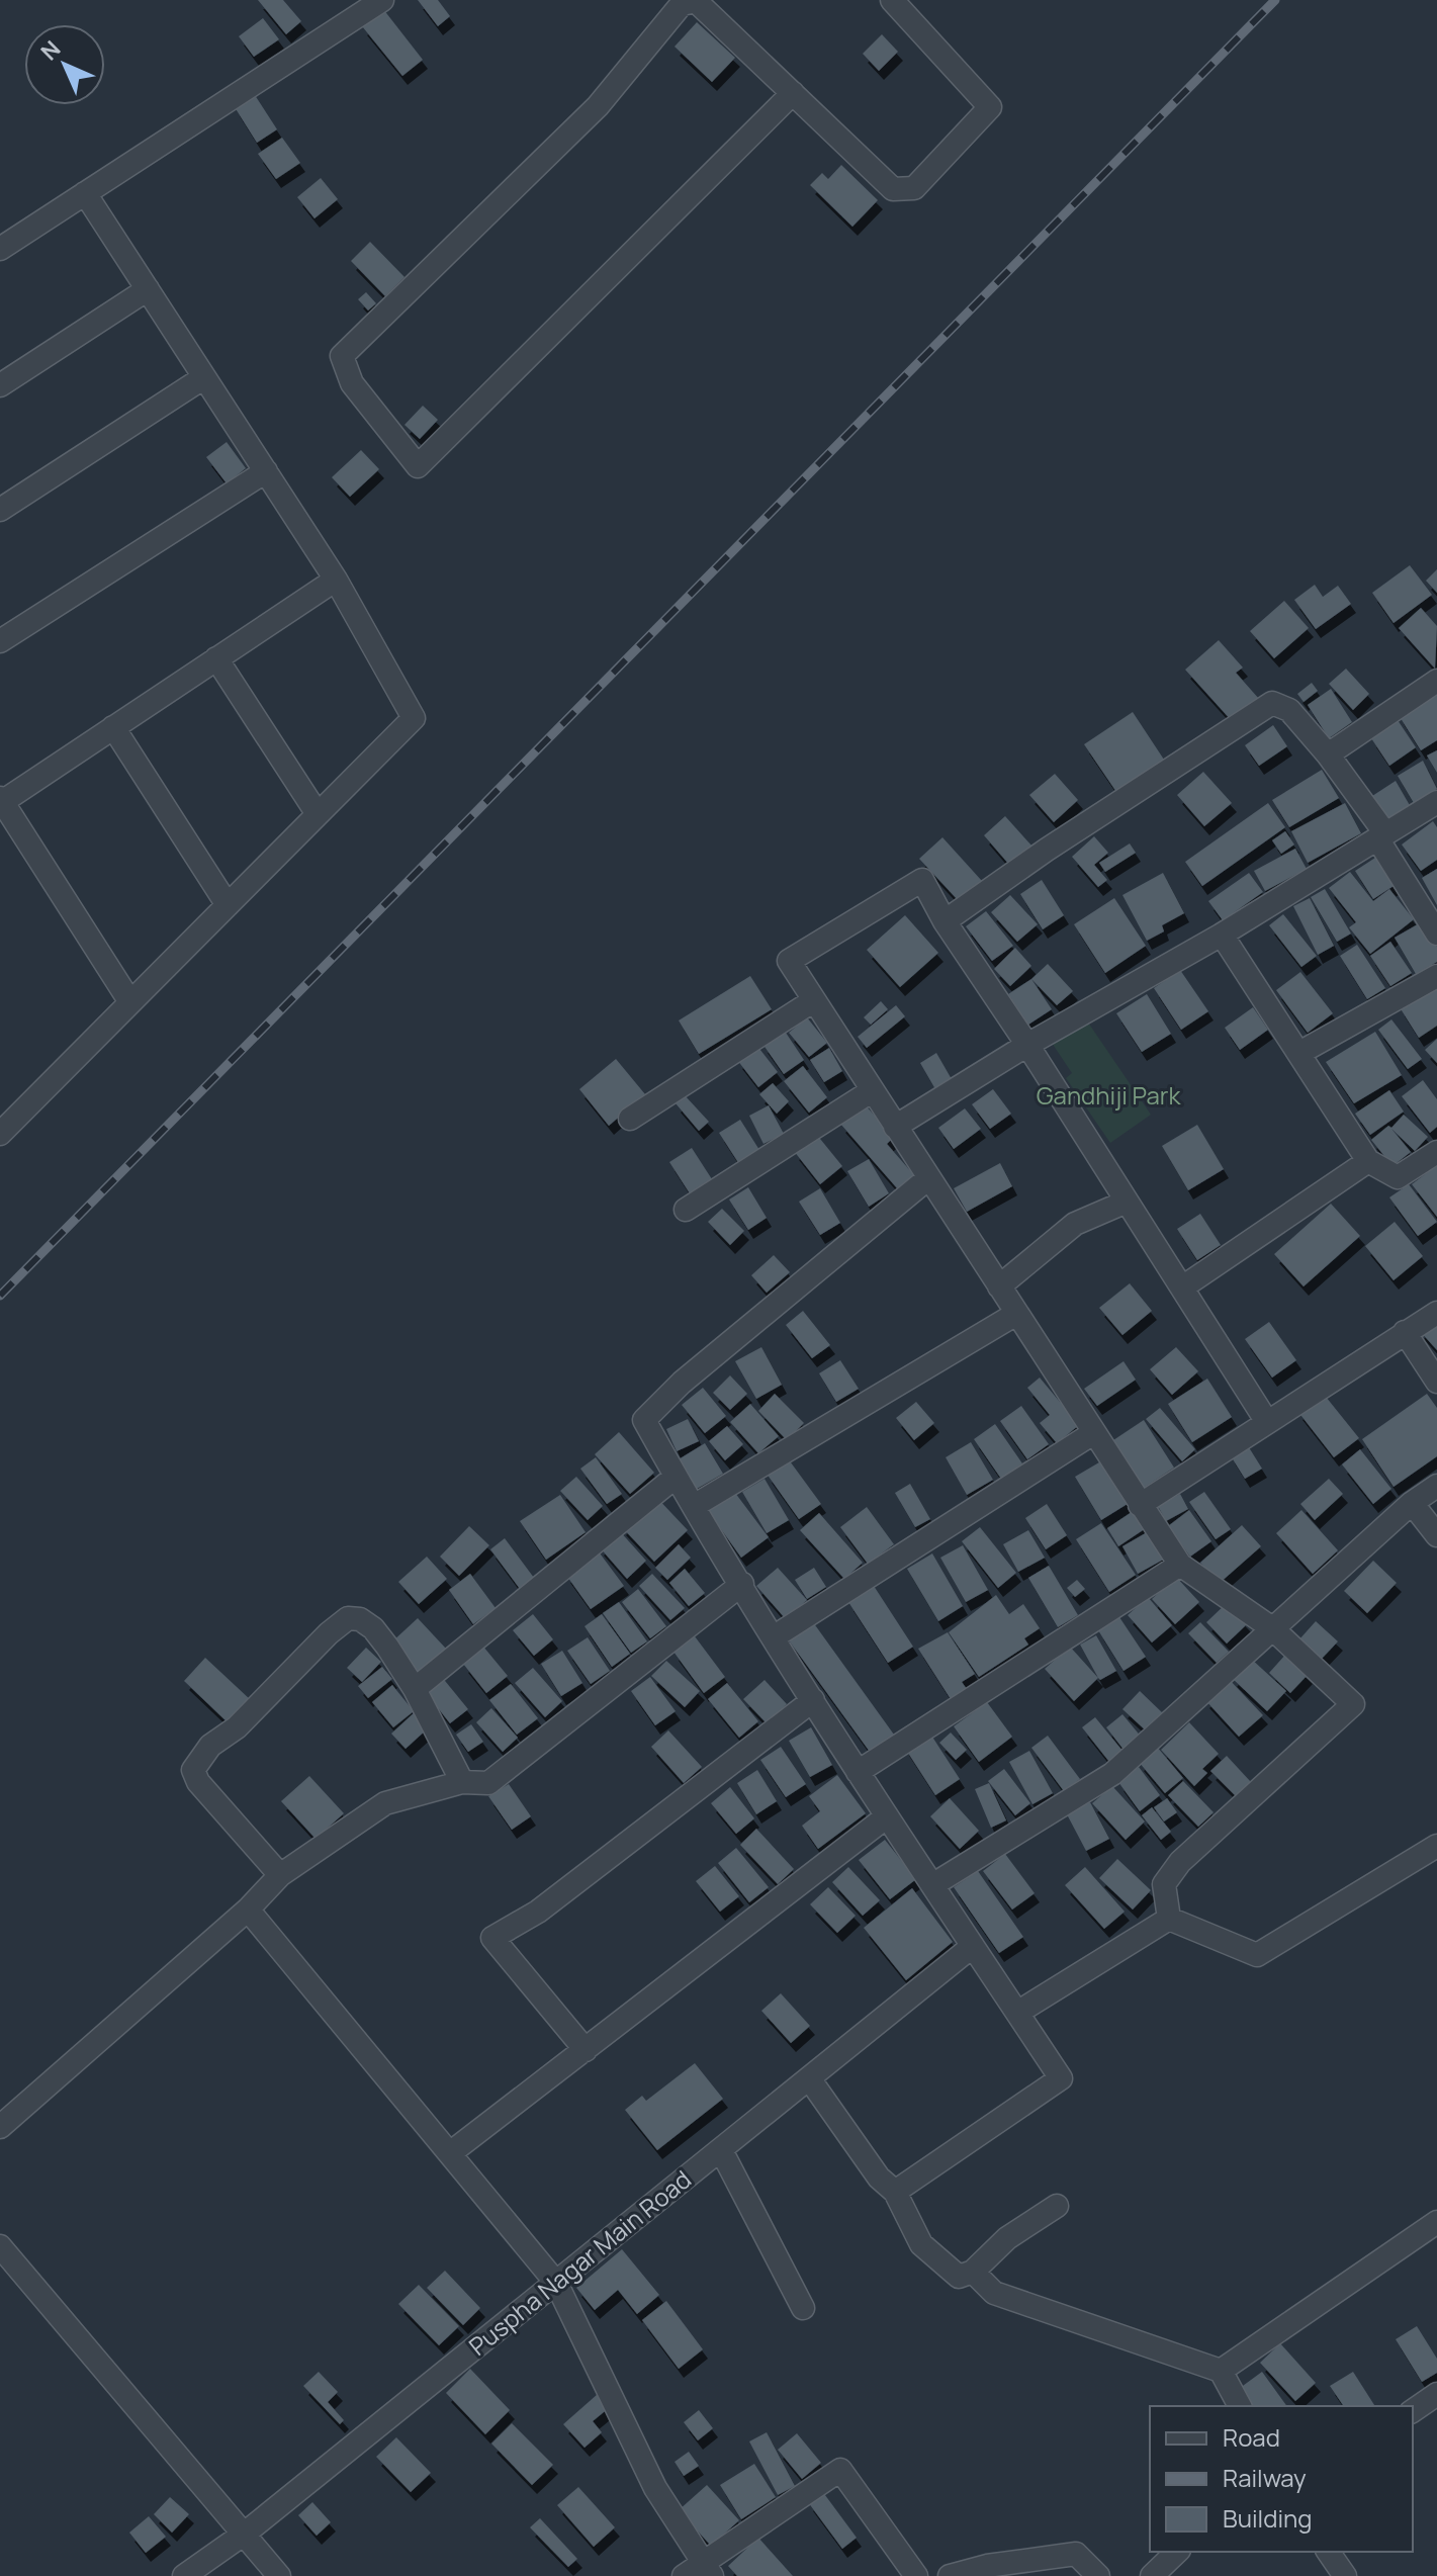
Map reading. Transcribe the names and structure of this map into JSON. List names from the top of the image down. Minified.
{"streets":{"street":["Puspha Nagar Main Road"]},"parks":["Gandhiji Park"],"legend":["Road","Railway","Building"],"north":"top left"}
